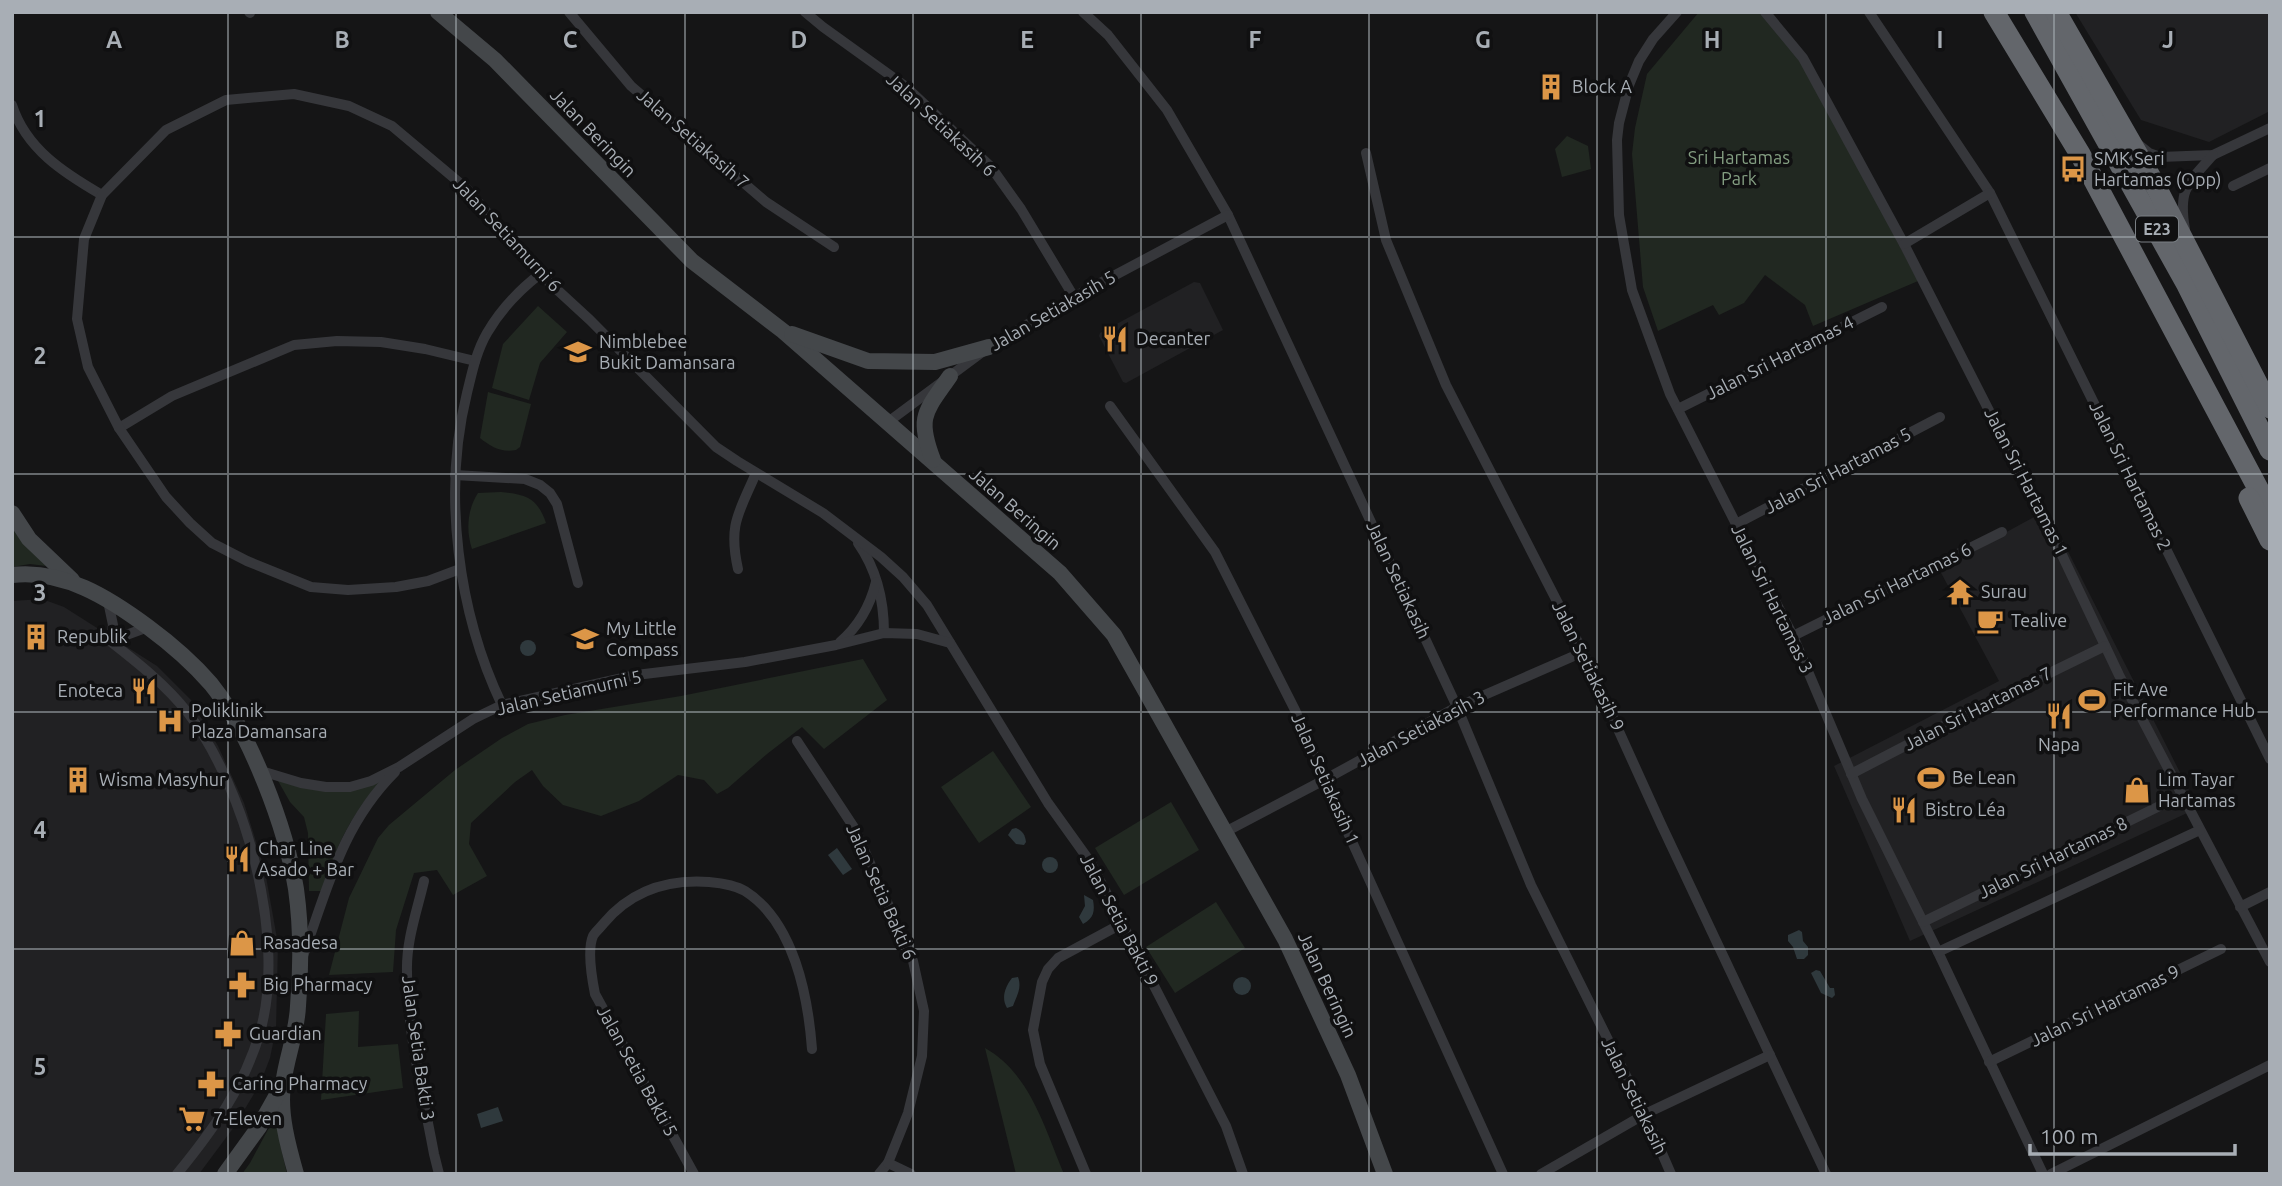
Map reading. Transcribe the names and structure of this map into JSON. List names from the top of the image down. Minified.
{"streets":{"highway":["E23"],"street":["Jalan Setiakasih 6","Jalan Beringin","Jalan Setiakasih 7","Jalan Setiamurni 6","Jalan Setiakasih 5","Jalan Sri Hartamas 4","Jalan Sri Hartamas 5","Jalan Sri Hartamas 2","Jalan Sri Hartamas 1","Jalan Setiakasih","Jalan Sri Hartamas 6","Jalan Sri Hartamas 3","Jalan Setiakasih 9","Jalan Setiamurni 5","Jalan Sri Hartamas 7","Jalan Setiakasih 3","Jalan Setiakasih 1","Jalan Sri Hartamas 8","Jalan Setia Bakti 6","Jalan Setia Bakti 9","Jalan Sri Hartamas 9","Jalan Setia Bakti 3","Jalan Setia Bakti 5"]},"crossings":[["Jalan Setiakasih 6","Jalan Setiakasih 5"],["Jalan Beringin","Jalan Setiakasih 5"],["Jalan Beringin","Jalan Setiakasih 3"],["Jalan Setiamurni 6","Jalan Setiamurni 5"],["Jalan Setiamurni 6","Jalan Setia Bakti 9"],["Jalan Setiakasih 5","Jalan Setiakasih"],["Jalan Sri Hartamas 4","Jalan Sri Hartamas 3"],["Jalan Sri Hartamas 5","Jalan Sri Hartamas 3"],["Jalan Sri Hartamas 1","Jalan Sri Hartamas 7"],["Jalan Sri Hartamas 1","Jalan Sri Hartamas 8"],["Jalan Setiakasih","Jalan Setiakasih 3"],["Jalan Sri Hartamas 6","Jalan Sri Hartamas 3"],["Jalan Sri Hartamas 3","Jalan Sri Hartamas 7"],["Jalan Sri Hartamas 3","Jalan Sri Hartamas 8"],["Jalan Sri Hartamas 3","Jalan Sri Hartamas 9"],["Jalan Setiakasih 9","Jalan Setiakasih 3"],["Jalan Setiamurni 5","Jalan Setia Bakti 9"],["Jalan Setiakasih 3","Jalan Setiakasih 1"]],"parks":["Sri Hartamas Park"],"places":{"building":["Block A","Republik","Wisma Masyhur"],"bus stop":["SMK Seri Hartamas (Opp)"],"restaurant":["Decanter","Enoteca","Napa","Bistro Léa","Char Line Asado + Bar"],"school or university":["Nimblebee Bukit Damansara","My Little Compass"],"temple":["Surau"],"cafe":["Tealive"],"sports":["Fit Ave Performance Hub","Be Lean"],"hospital":["Poliklinik Plaza Damansara"],"shop":["Lim Tayar Hartamas","Rasadesa"],"pharmacy":["Big Pharmacy","Guardian","Caring Pharmacy"],"supermarket":["7-Eleven"]},"scale_bar":"100 m","grid":{"columns":["A","B","C","D","E","F","G","H","I","J"],"rows":["1","2","3","4","5"]}}
